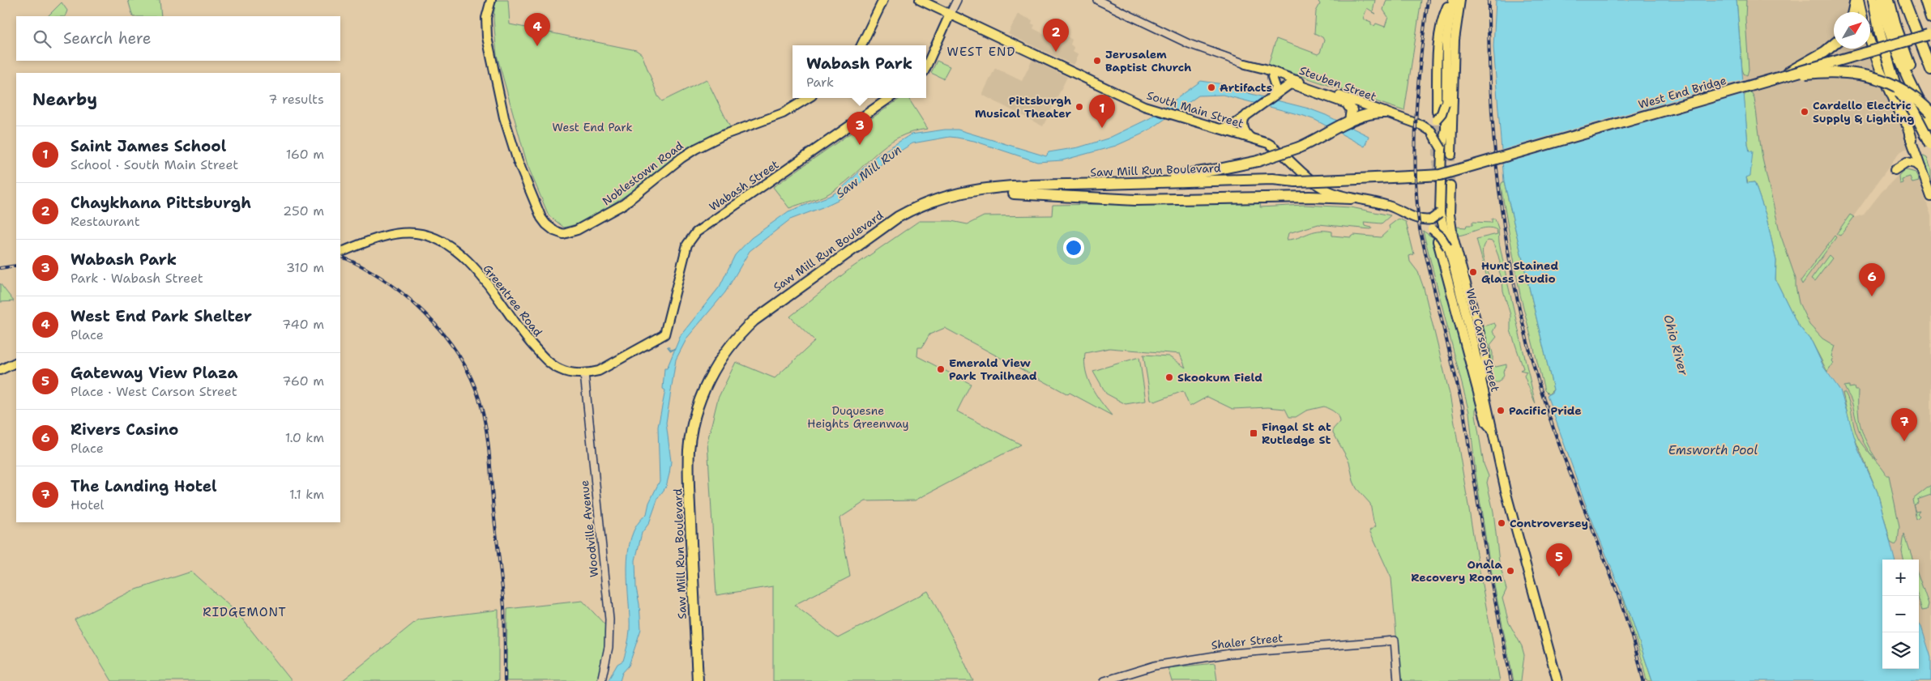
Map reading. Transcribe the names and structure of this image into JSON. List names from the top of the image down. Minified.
{"streets":{"highway":["West End Bridge","Saw Mill Run Boulevard"],"main road":["Steuben Street","South Main Street","Noblestown Road","Wabash Street","Greentree Road","West Carson Street"],"street":["Woodville Avenue","Shaler Street"]},"crossings":[["West End Bridge","Saw Mill Run Boulevard"],["West End Bridge","West Carson Street"],["Saw Mill Run Boulevard","West Carson Street"],["Wabash Street","Greentree Road"],["Greentree Road","Woodville Avenue"]],"districts":["WEST END","RIDGEMONT"],"water":["Saw Mill Run","Ohio River","Emsworth Pool"],"parks":["West End Park","Duquesne Heights Greenway"],"places":{"other":["Jerusalem Baptist Church","Artifacts","Pittsburgh Musical Theater","Cardello Electric Supply & Lighting","Hunt Stained Glass Studio","Emerald View Park Trailhead","Skookum Field","Pacific Pride","Controversey","Onala Recovery Room"],"transit":["Fingal St at Rutledge St"]},"north":"top right","page":{"pins":["4","2","1","3","6","7","5"],"search":"Search here","popup":["Wabash Park","Park"],"heading":["Nearby","7 results"],"list":[{"mark":"1","name":"Saint James School","note":"School · South Main Street","value":"160 m"},{"mark":"2","name":"Chaykhana Pittsburgh","note":"Restaurant","value":"250 m"},{"mark":"3","name":"Wabash Park","note":"Park · Wabash Street","value":"310 m"},{"mark":"4","name":"West End Park Shelter","note":"Place","value":"740 m"},{"mark":"5","name":"Gateway View Plaza","note":"Place · West Carson Street","value":"760 m"},{"mark":"6","name":"Rivers Casino","note":"Place","value":"1.0 km"},{"mark":"7","name":"The Landing Hotel","note":"Hotel","value":"1.1 km"}],"map_buttons":["+","−"]}}
